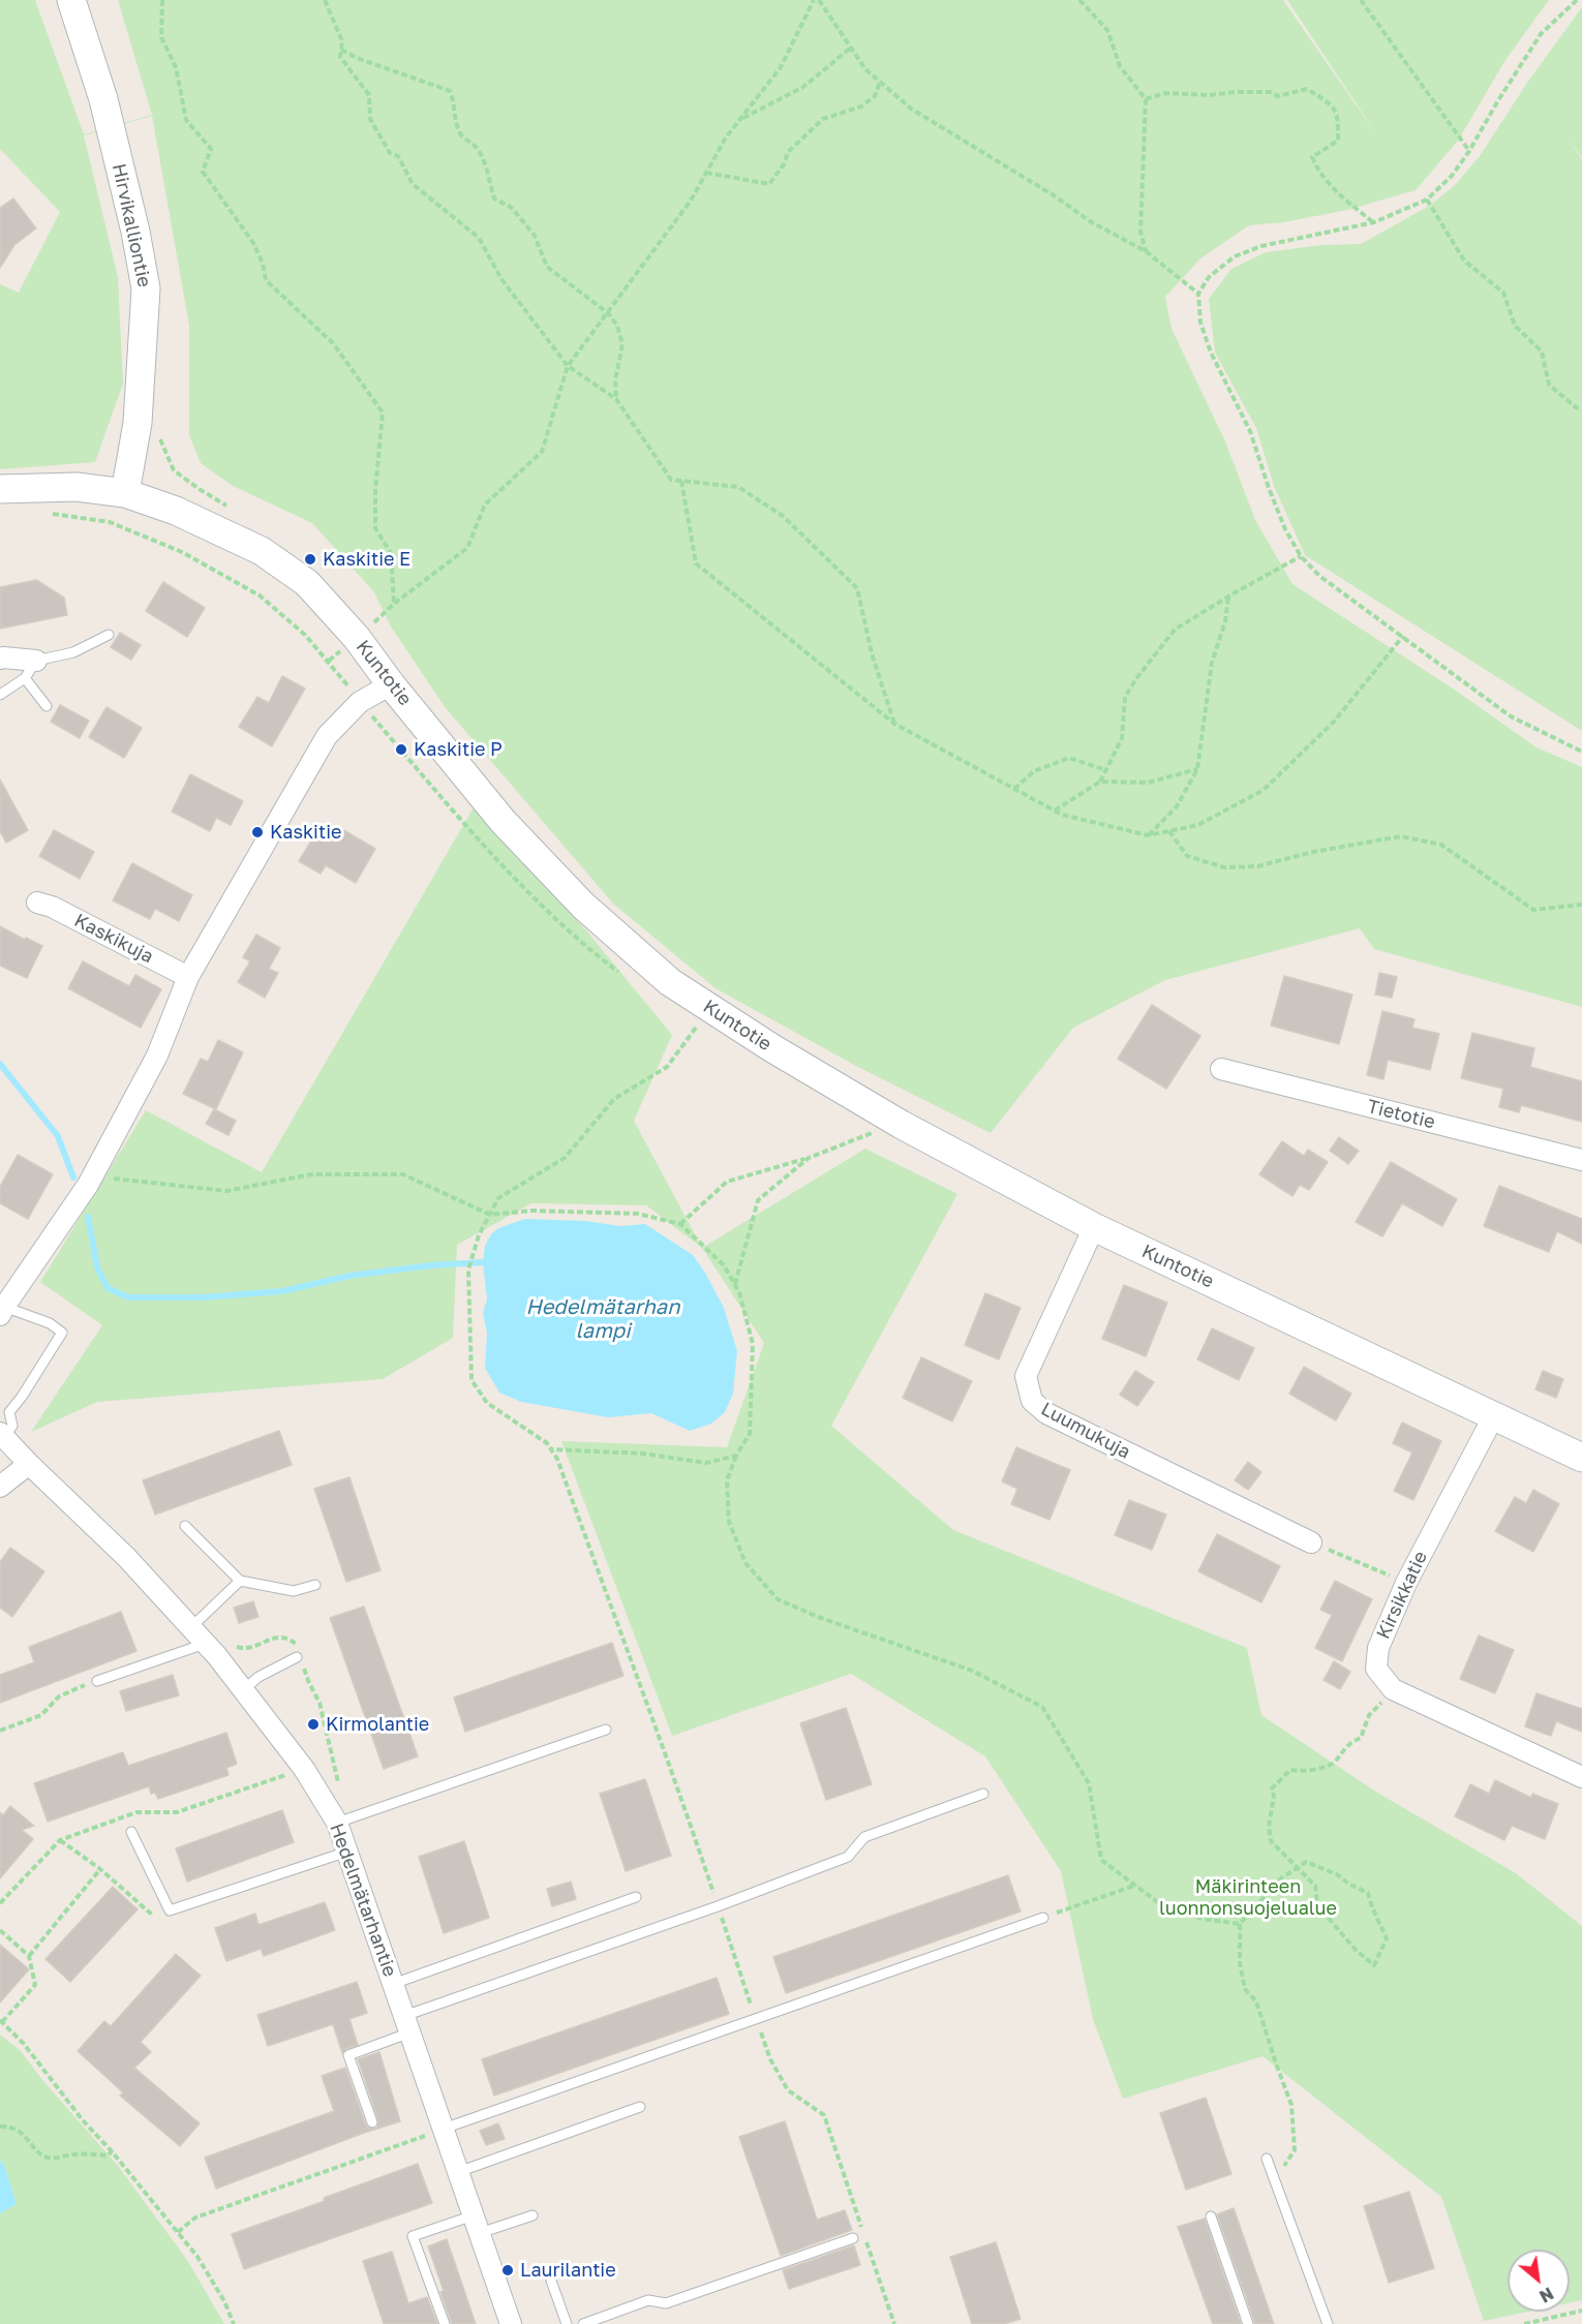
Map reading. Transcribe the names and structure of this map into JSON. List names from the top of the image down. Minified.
{"streets":{"street":["Hirvikalliontie","Kuntotie","Kaskikuja","Tietotie","Luumukuja","Kirsikkatie","Hedelmätarhantie"]},"crossings":[["Hirvikalliontie","Kuntotie"],["Kuntotie","Luumukuja"],["Kuntotie","Kirsikkatie"]],"water":["Hedelmätarhan lampi"],"parks":["Mäkirinteen luonnonsuojelualue"],"places":["Kaskitie E","Kaskitie P","Kaskitie","Kirmolantie","Laurilantie"],"north":"bottom right"}
